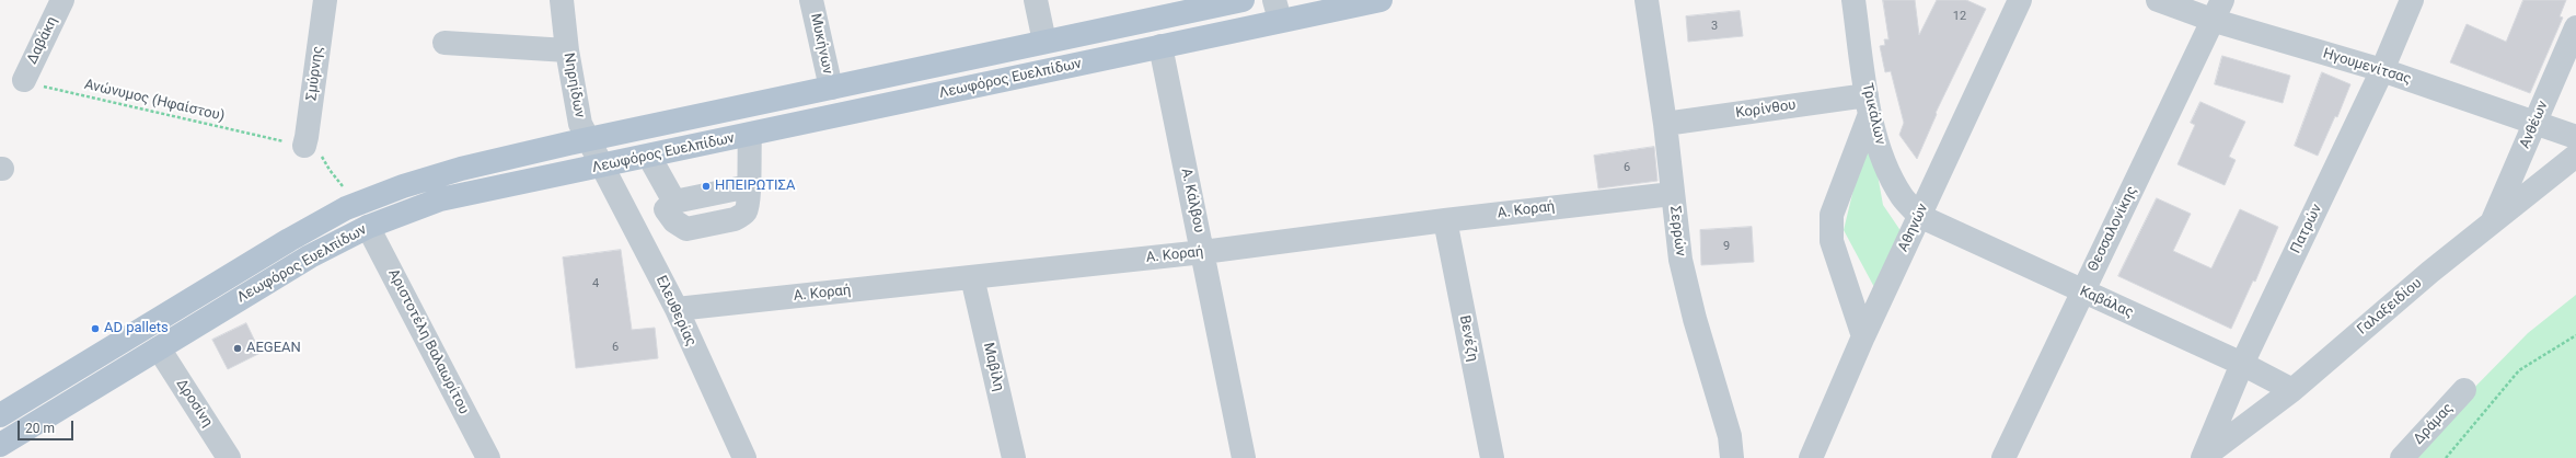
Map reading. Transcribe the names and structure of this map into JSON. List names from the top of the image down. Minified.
{"streets":{"main road":["Λεωφόρος Ευελπίδων"],"street":["Δαβάκη","Μυκήνων","Ηγουμενίτσας","Σμύρνης","Νηρηίδων","Κορίνθου","Τρικάλων","Ανθέων","A. Κάλβου","Α. Κοραή","Αθηνών","Θεσσαλονίκης","Πατρών","Σερρών","Καβάλας","Γαλαξειδίου","Ελευθερίας","Βενέζη","Αριστοτέλη Βαλαωρίτου","Μαβίλη","Δροσίνη","Δράμας"],"path":["Ανώνυμος (Ηφαίστου)"]},"crossings":[["Δαβάκη","Ανώνυμος (Ηφαίστου)"],["Μυκήνων","Λεωφόρος Ευελπίδων"],["Ηγουμενίτσας","Ανθέων"],["Ηγουμενίτσας","Θεσσαλονίκης"],["Ηγουμενίτσας","Πατρών"],["Σμύρνης","Ανώνυμος (Ηφαίστου)"],["Λεωφόρος Ευελπίδων","Νηρηίδων"],["Λεωφόρος Ευελπίδων","A. Κάλβου"],["Λεωφόρος Ευελπίδων","Ελευθερίας"],["Λεωφόρος Ευελπίδων","Αριστοτέλη Βαλαωρίτου"],["Λεωφόρος Ευελπίδων","Δροσίνη"],["Νηρηίδων","Ελευθερίας"],["Κορίνθου","Τρικάλων"],["Κορίνθου","Σερρών"],["Τρικάλων","Αθηνών"],["Τρικάλων","Καβάλας"],["Ανθέων","Γαλαξειδίου"],["A. Κάλβου","Α. Κοραή"],["Α. Κοραή","Σερρών"],["Α. Κοραή","Ελευθερίας"],["Α. Κοραή","Βενέζη"],["Α. Κοραή","Μαβίλη"],["Αθηνών","Καβάλας"],["Θεσσαλονίκης","Καβάλας"],["Πατρών","Καβάλας"],["Πατρών","Γαλαξειδίου"],["Καβάλας","Γαλαξειδίου"]],"places":["ΗΠΕΙΡΩΤΙΣΑ","AD pallets","AEGEAN"],"house_numbers":["12","3","6","9","4","6"],"scale_bar":"20 m"}
